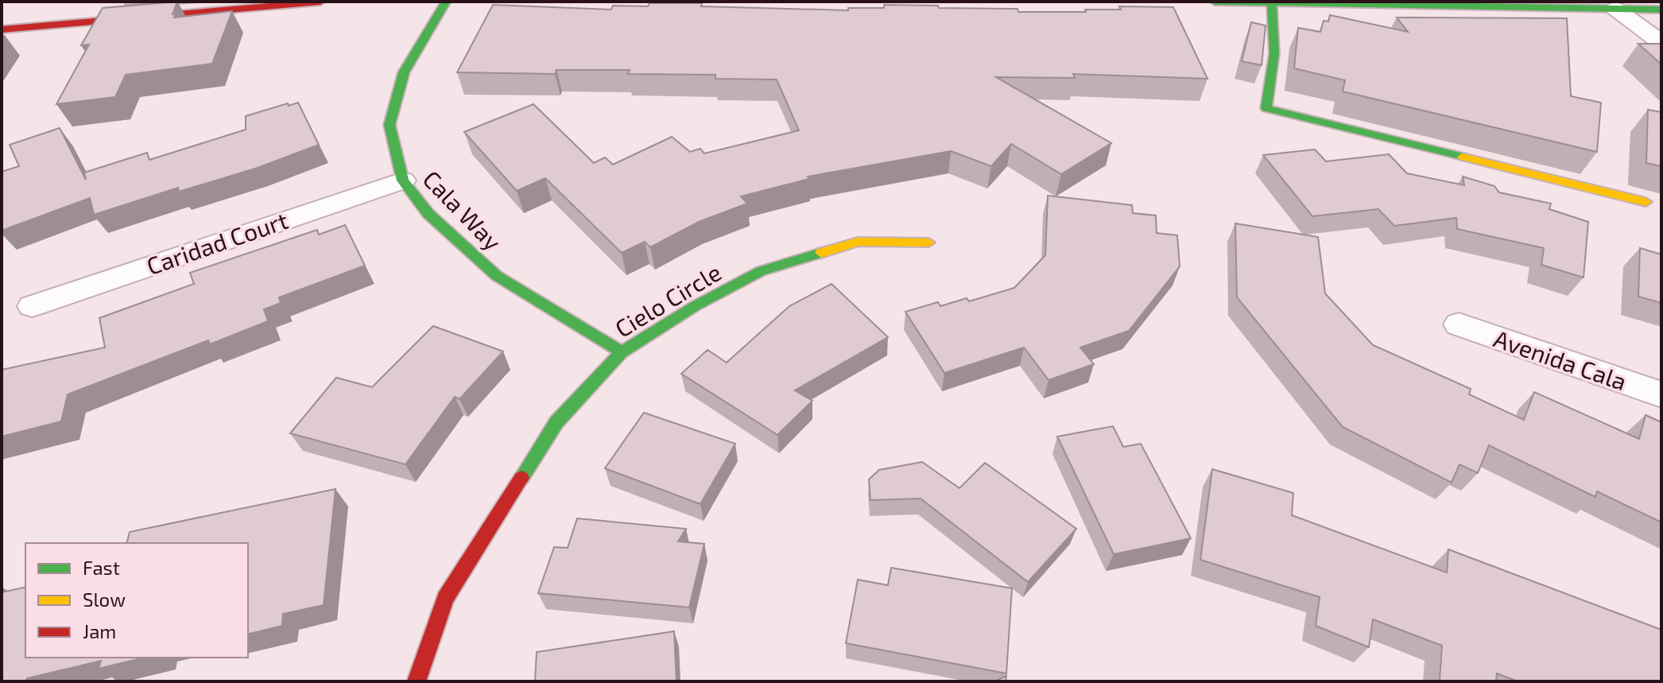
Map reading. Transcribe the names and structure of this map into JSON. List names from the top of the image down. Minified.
{"streets":{"street":["Cala Way","Caridad Court","Cielo Circle","Avenida Cala"]},"crossings":[["Cala Way","Caridad Court"],["Cala Way","Cielo Circle"]],"legend":["Fast","Slow","Jam"]}
